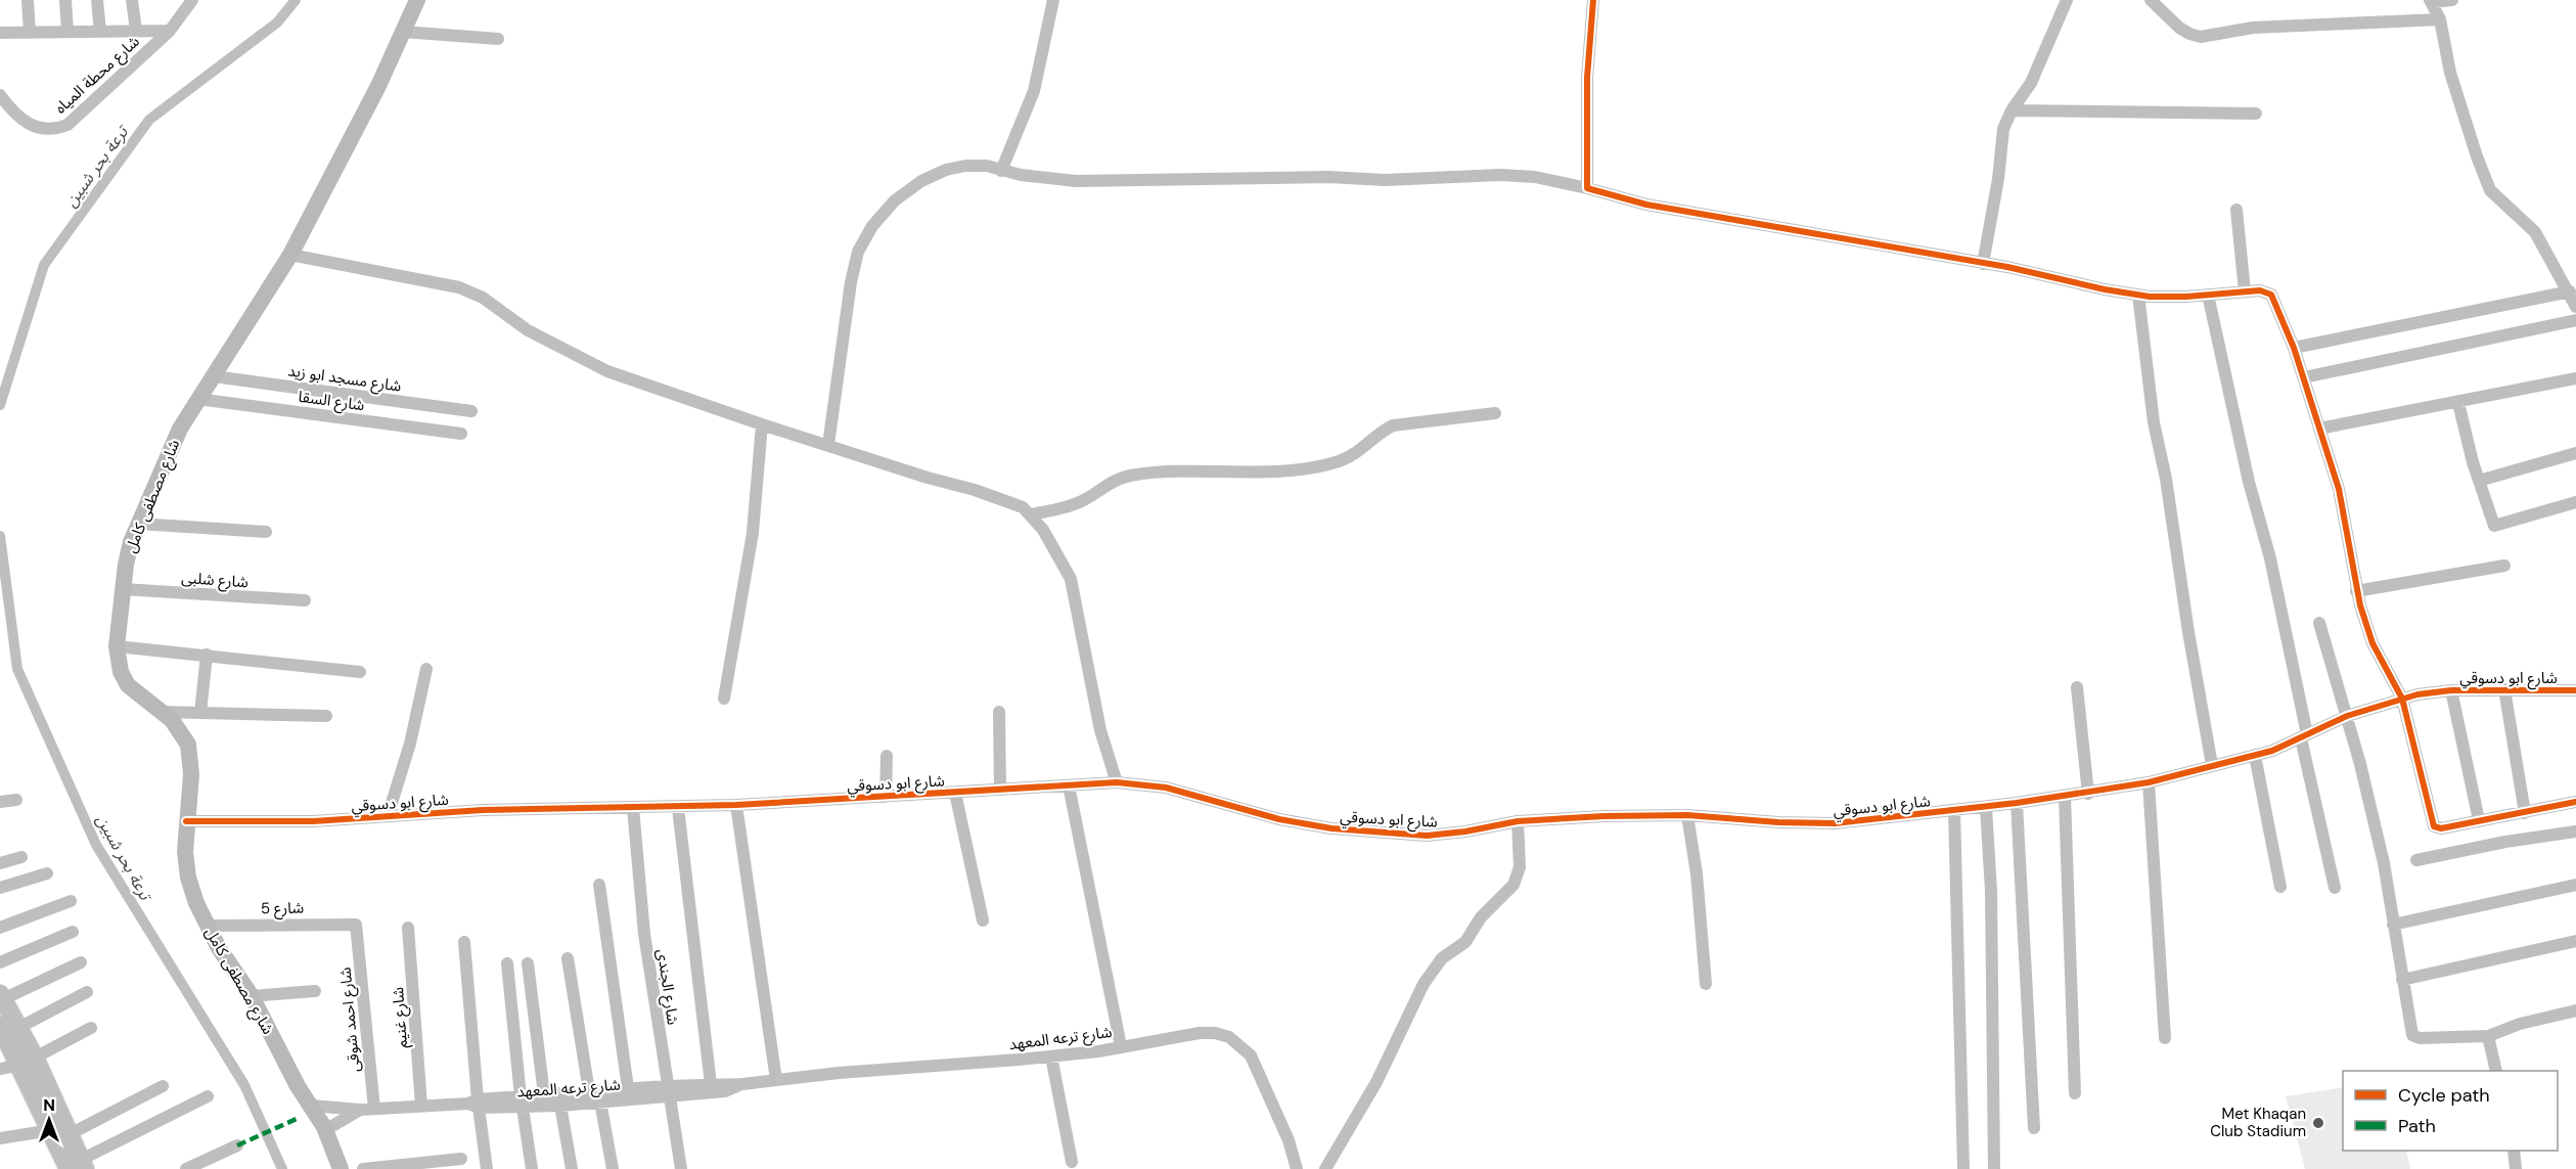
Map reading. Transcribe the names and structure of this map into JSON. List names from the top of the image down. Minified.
{"streets":{"main road":["شارع مصطفى كامل"],"street":["شارع محطة المياه","شارع مسجد ابو زيد","شارع السقا","شارع شلبى","شارع ابو دسوقي","شارع 5","شارع الجندى","شارع غنيم","شارع احمد شوقى","شارع ترعه المعهد"]},"crossings":[["شارع مسجد ابو زيد","شارع مصطفى كامل"],["شارع السقا","شارع مصطفى كامل"],["شارع مصطفى كامل","شارع شلبى"],["شارع مصطفى كامل","شارع ابو دسوقي"],["شارع مصطفى كامل","شارع 5"],["شارع مصطفى كامل","شارع ترعه المعهد"],["شارع ابو دسوقي","شارع الجندى"],["شارع 5","شارع احمد شوقى"],["شارع الجندى","شارع ترعه المعهد"],["شارع غنيم","شارع ترعه المعهد"],["شارع احمد شوقى","شارع ترعه المعهد"]],"water":["ترعة بحر شبين"],"places":["Met Khaqan Club Stadium"],"legend":["Cycle path","Path"],"north":"top"}
